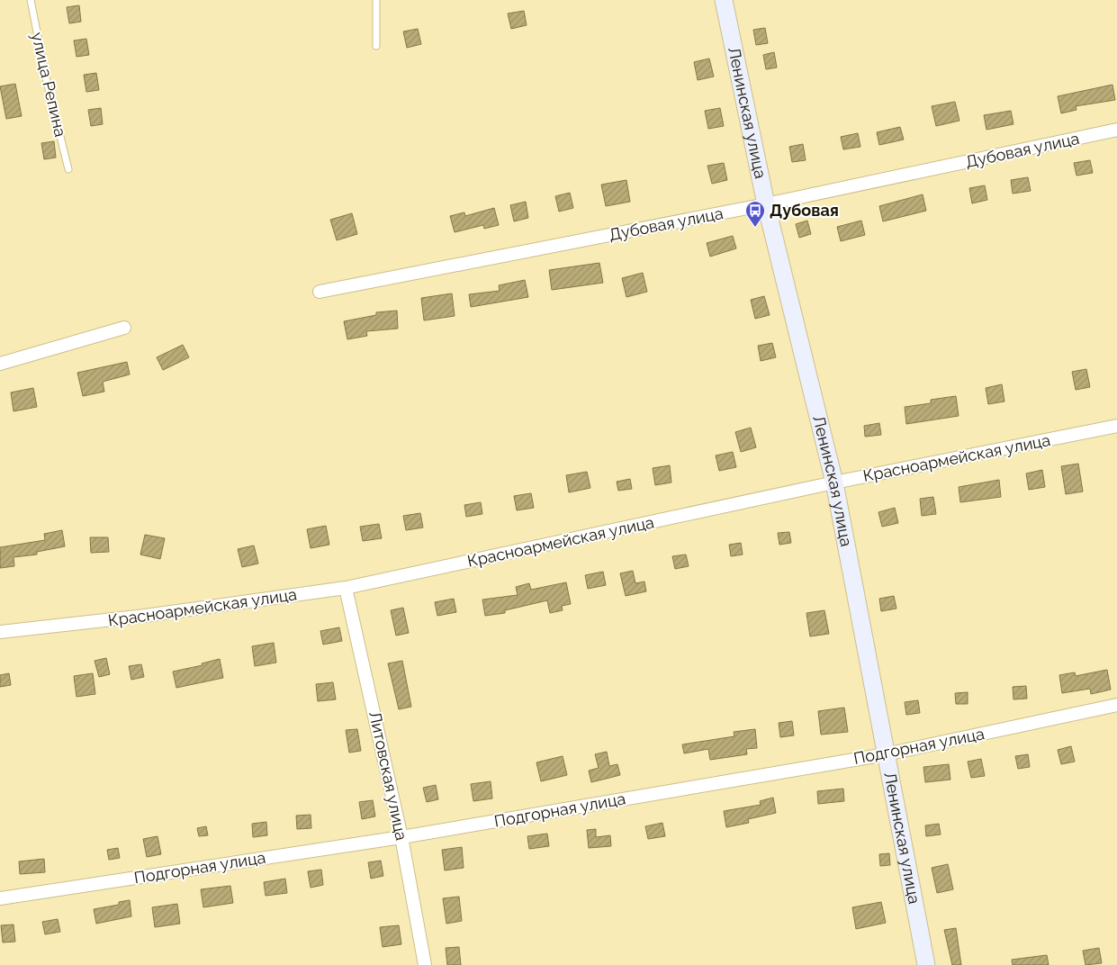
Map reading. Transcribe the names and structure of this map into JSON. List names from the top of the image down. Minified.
{"streets":{"main road":["Ленинская улица"],"street":["Дубовая улица","Красноармейская улица","Подгорная улица","Литовская улица"],"lane":["улица Репина"]},"crossings":[["Ленинская улица","Дубовая улица"],["Ленинская улица","Красноармейская улица"],["Ленинская улица","Подгорная улица"],["Красноармейская улица","Литовская улица"],["Подгорная улица","Литовская улица"]],"places":{"bus stop":["Дубовая"]}}
